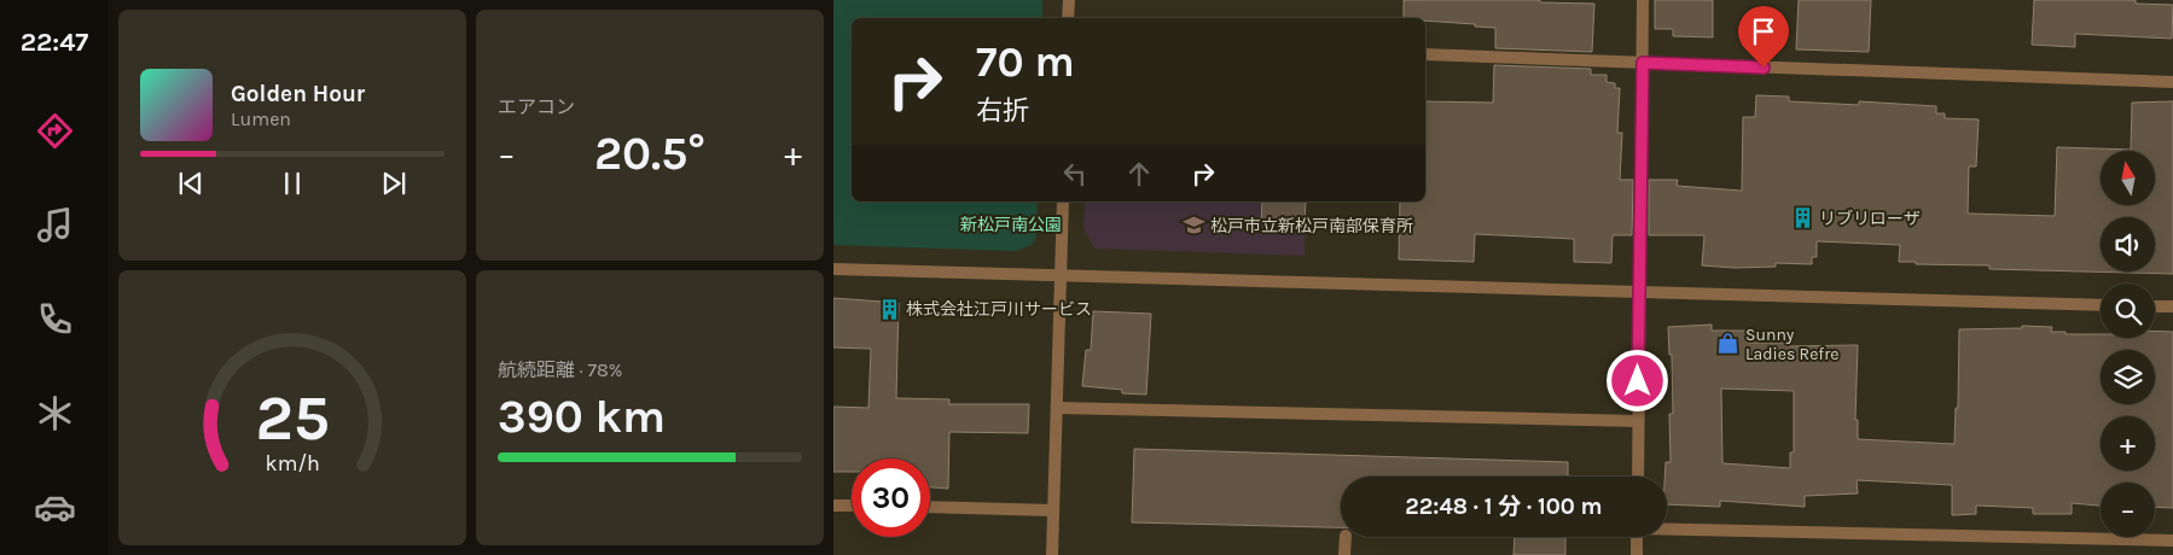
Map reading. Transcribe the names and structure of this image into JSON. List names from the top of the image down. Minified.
{"parks":["新松戸南公園"],"places":{"building":["リブリローザ","株式会社江戸川サービス"],"school or university":["松戸市立新松戸南部保育所"],"shop":["Sunny Ladies Refre"]},"north":"top","page":{"tabs":"22:47","tile":["エアコン",["航続距離 · 78%","390 km"]],"turn":["70 m","右折"],"song":["Golden Hour","Lumen"],"heat":["−","20.5°","+"],"map_buttons":["+","−"],"limit":"30","trip":"22:48 · 1 分 · 100 m","gauge":["25","km/h"]}}
